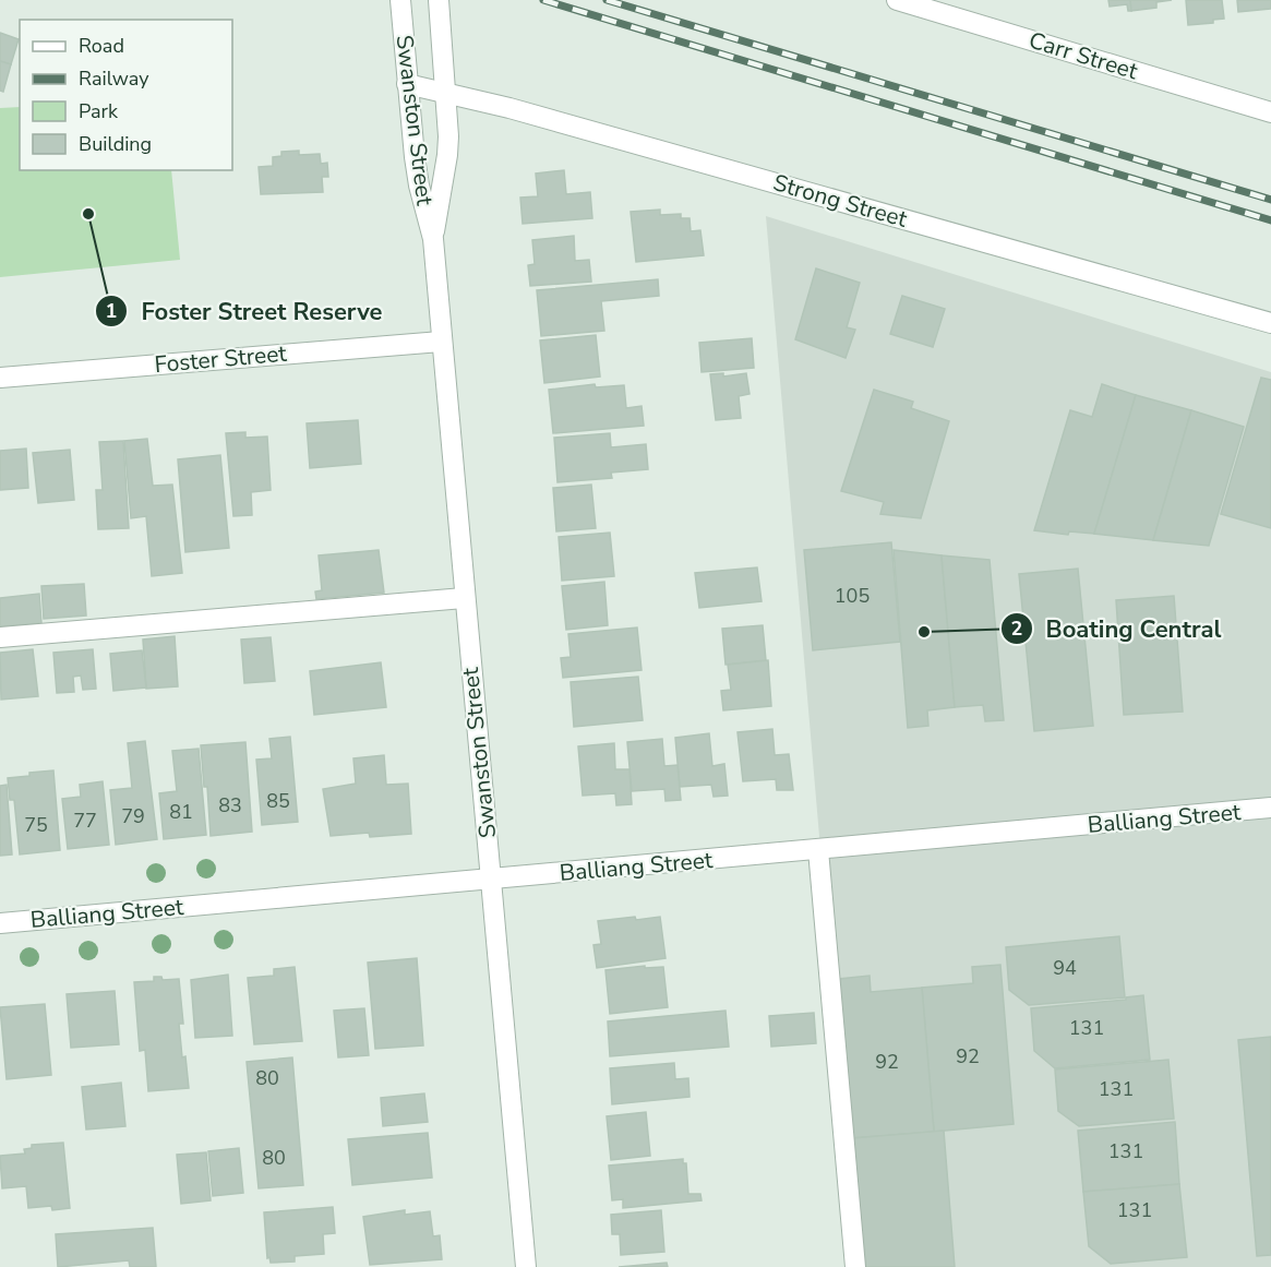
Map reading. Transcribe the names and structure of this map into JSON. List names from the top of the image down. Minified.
{"streets":{"street":["Carr Street","Swanston Street","Strong Street","Foster Street","Balliang Street"]},"crossings":[["Swanston Street","Strong Street"],["Swanston Street","Foster Street"],["Swanston Street","Balliang Street"]],"places":["Foster Street Reserve","Boating Central"],"house_numbers":["105","85","83","81","79","77","75","94","131","92","92","80","131","131","80","131"],"legend":["Road","Railway","Park","Building"]}
